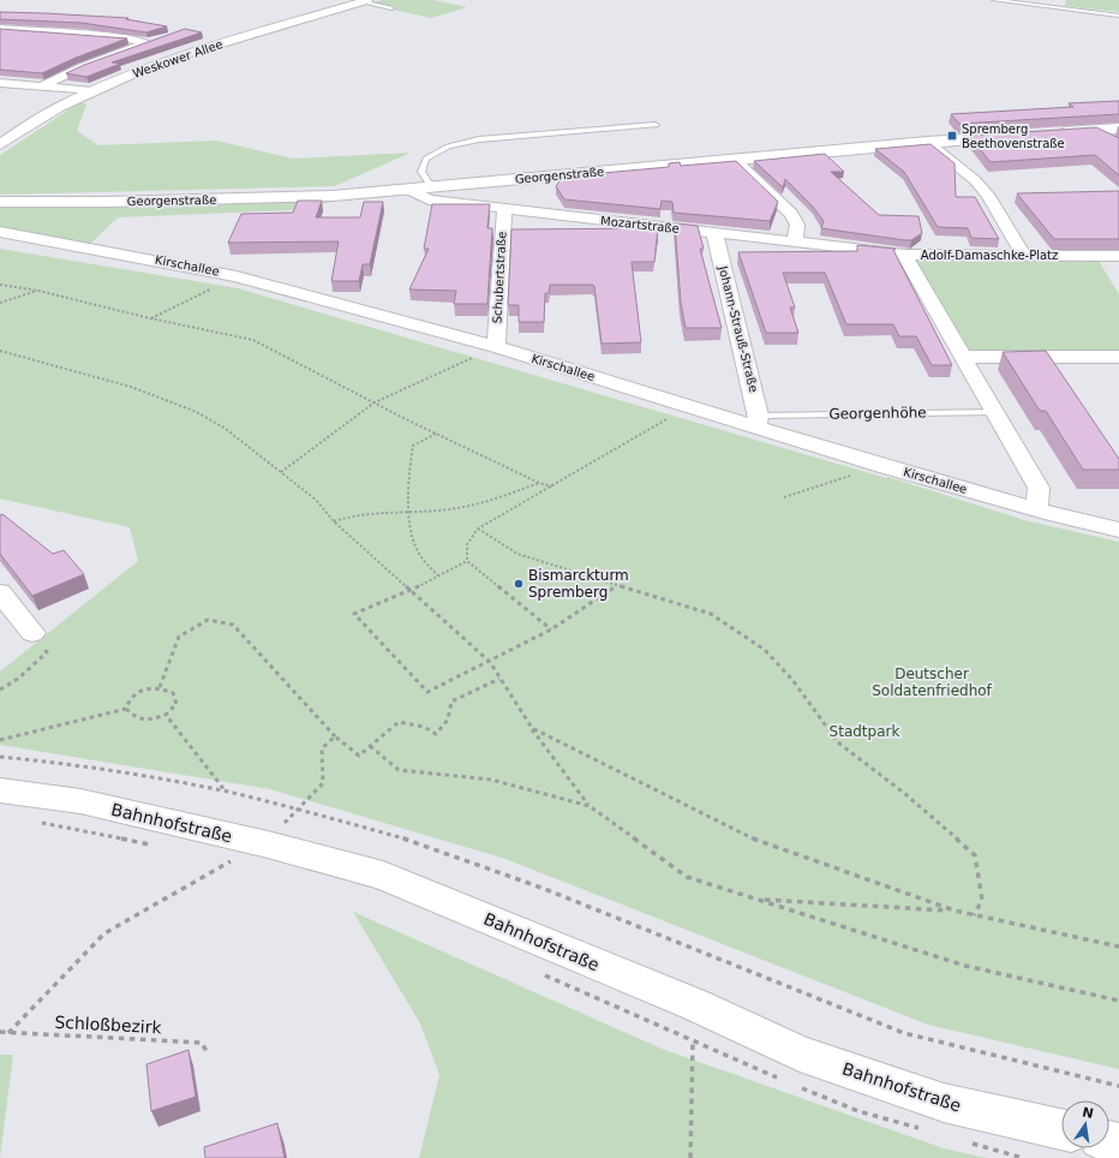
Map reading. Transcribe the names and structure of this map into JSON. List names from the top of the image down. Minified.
{"streets":{"main road":["Weskower Allee","Georgenstraße","Bahnhofstraße"],"street":["Mozartstraße","Adolf-Damaschke-Platz","Kirschallee","Schubertstraße","Johann-Strauß-Straße"],"lane":["Georgenhöhe"],"path":["Schloßbezirk"]},"crossings":[["Georgenstraße","Mozartstraße"],["Mozartstraße","Adolf-Damaschke-Platz"],["Mozartstraße","Schubertstraße"],["Mozartstraße","Johann-Strauß-Straße"],["Kirschallee","Schubertstraße"],["Kirschallee","Johann-Strauß-Straße"],["Kirschallee","Georgenhöhe"],["Johann-Strauß-Straße","Georgenhöhe"]],"parks":["Deutscher Soldatenfriedhof","Stadtpark"],"places":{"transit":["Spremberg Beethovenstraße"],"other":["Bismarckturm Spremberg"]},"north":"top"}
